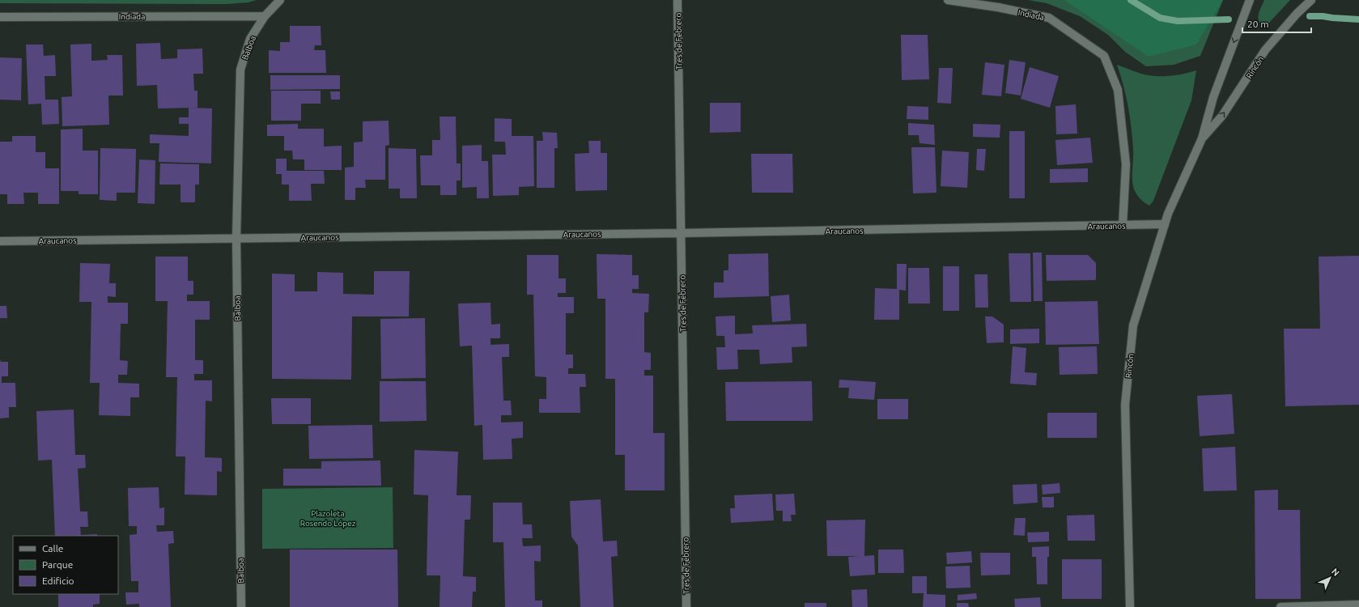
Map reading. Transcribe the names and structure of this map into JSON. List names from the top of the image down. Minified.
{"streets":{"street":["Indiada","Tres de Febrero","Balboa","Rincón","Araucanos"]},"crossings":[["Indiada","Balboa"],["Indiada","Araucanos"],["Tres de Febrero","Araucanos"],["Balboa","Araucanos"],["Rincón","Araucanos"]],"parks":["Plazoleta Rosendo López"],"legend":["Calle","Parque","Edificio"],"scale_bar":"20 m","north":"top right"}
